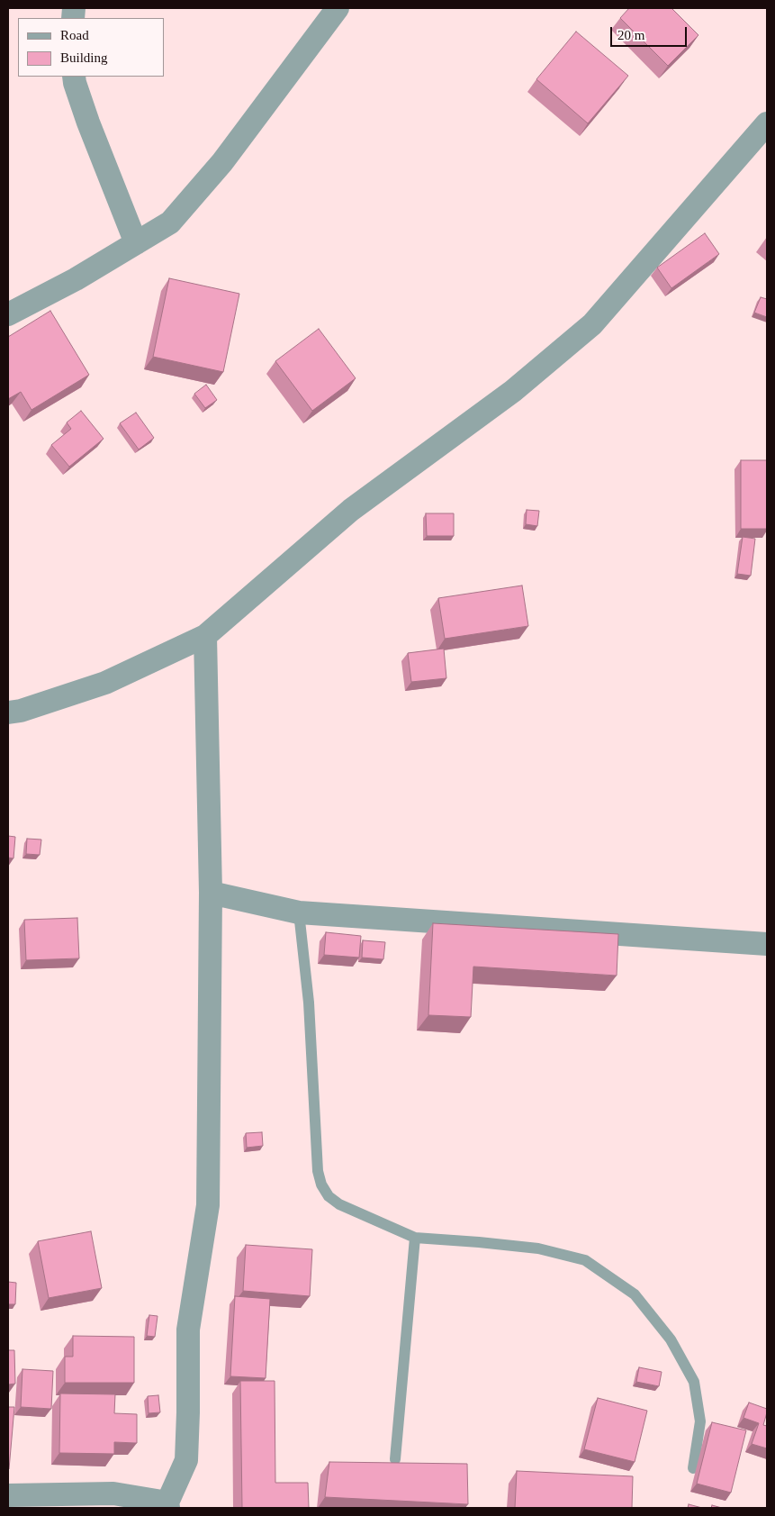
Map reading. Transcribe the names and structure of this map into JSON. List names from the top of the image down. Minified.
{"legend":["Road","Building"],"scale_bar":"20 m"}
